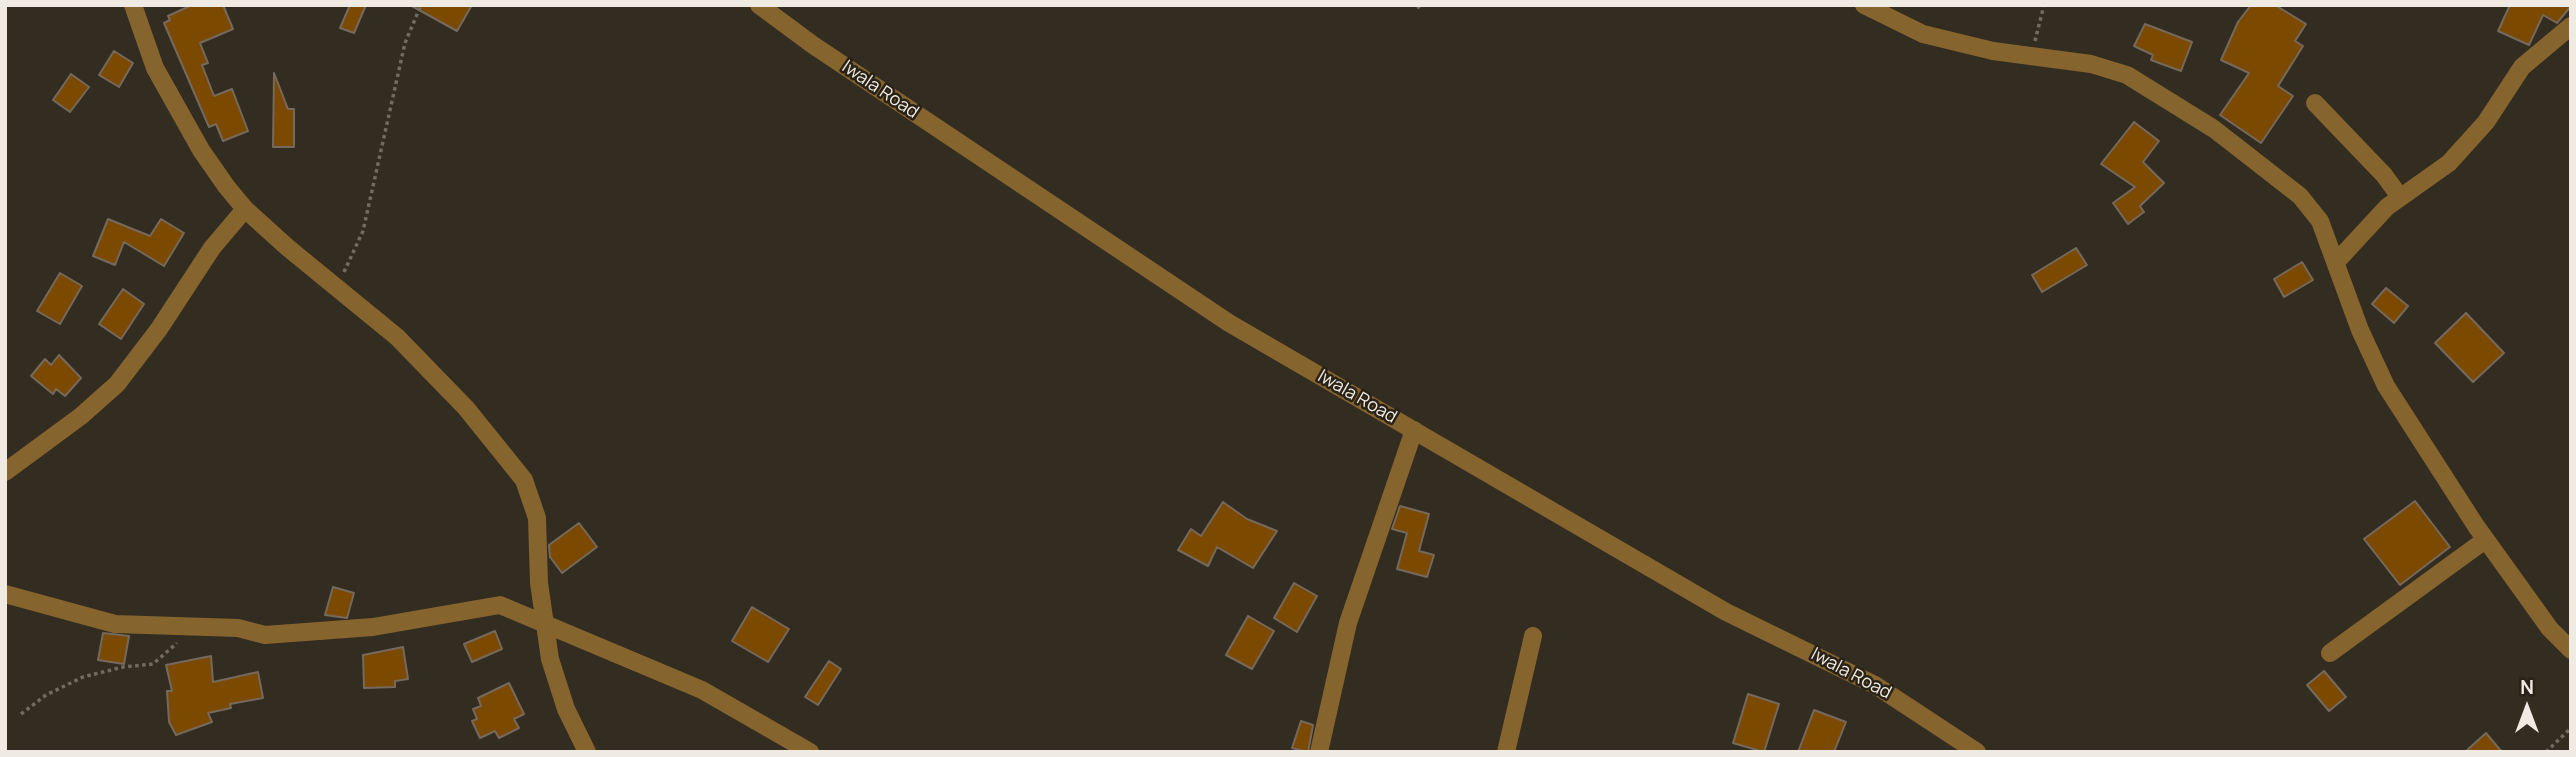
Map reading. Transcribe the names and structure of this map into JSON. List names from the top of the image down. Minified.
{"streets":{"street":["Iwala Road"]},"north":"top"}
